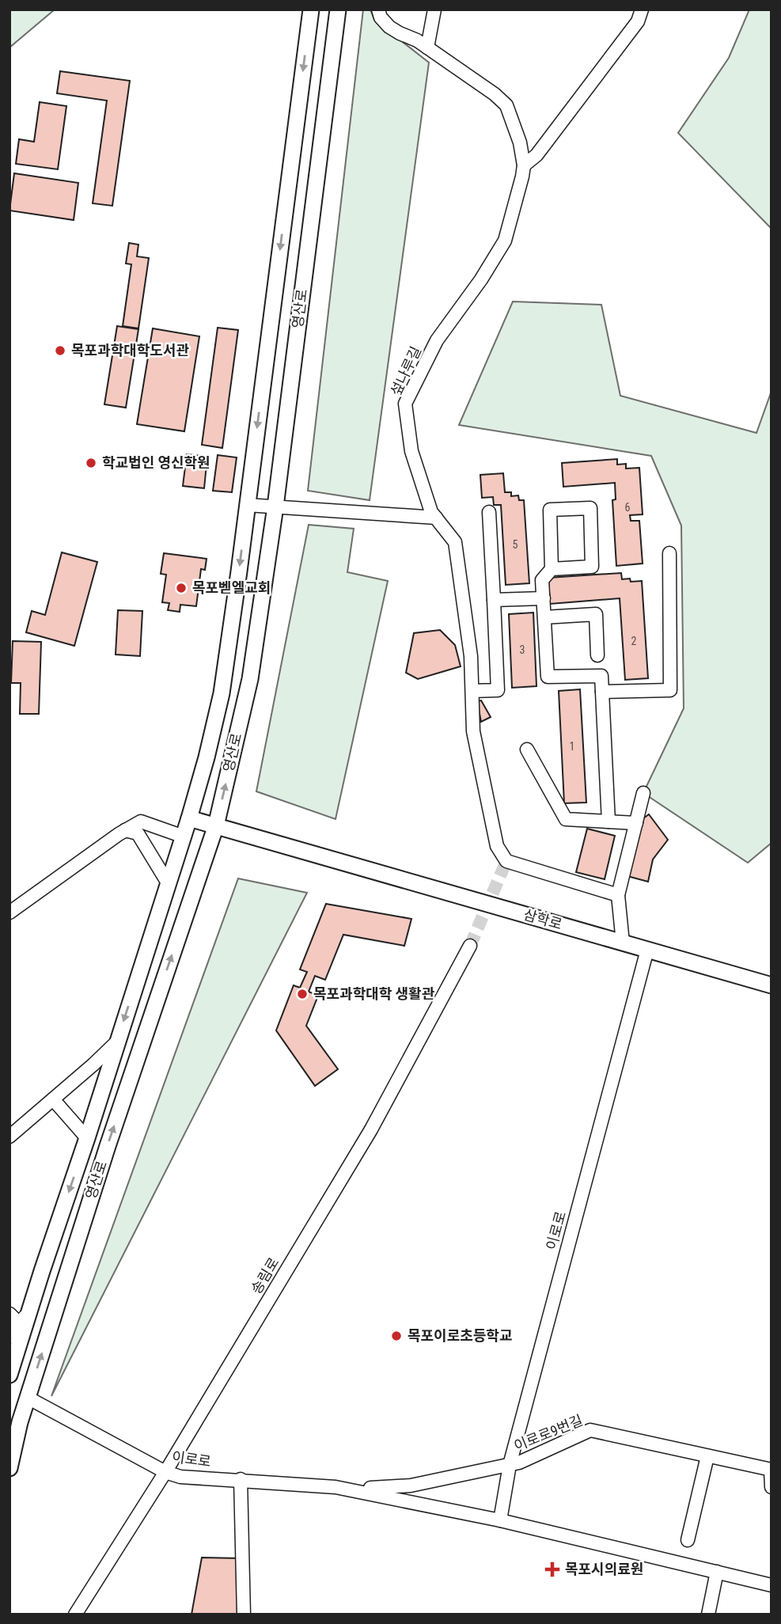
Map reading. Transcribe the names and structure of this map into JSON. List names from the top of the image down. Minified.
{"streets":{"street":["영산로","섶나루길","삼학로","이로로","송림로","이로로9번길"]},"crossings":[["영산로","삼학로"],["영산로","이로로"],["삼학로","이로로"],["이로로","송림로"],["이로로","이로로9번길"]],"places":{"other":["목포과학대학도서관","학교법인 영신학원","목포벧엘교회","목포과학대학 생활관","목포이로초등학교"],"health":["목포시의료원"]},"house_numbers":["6","5","2","3","1"]}
